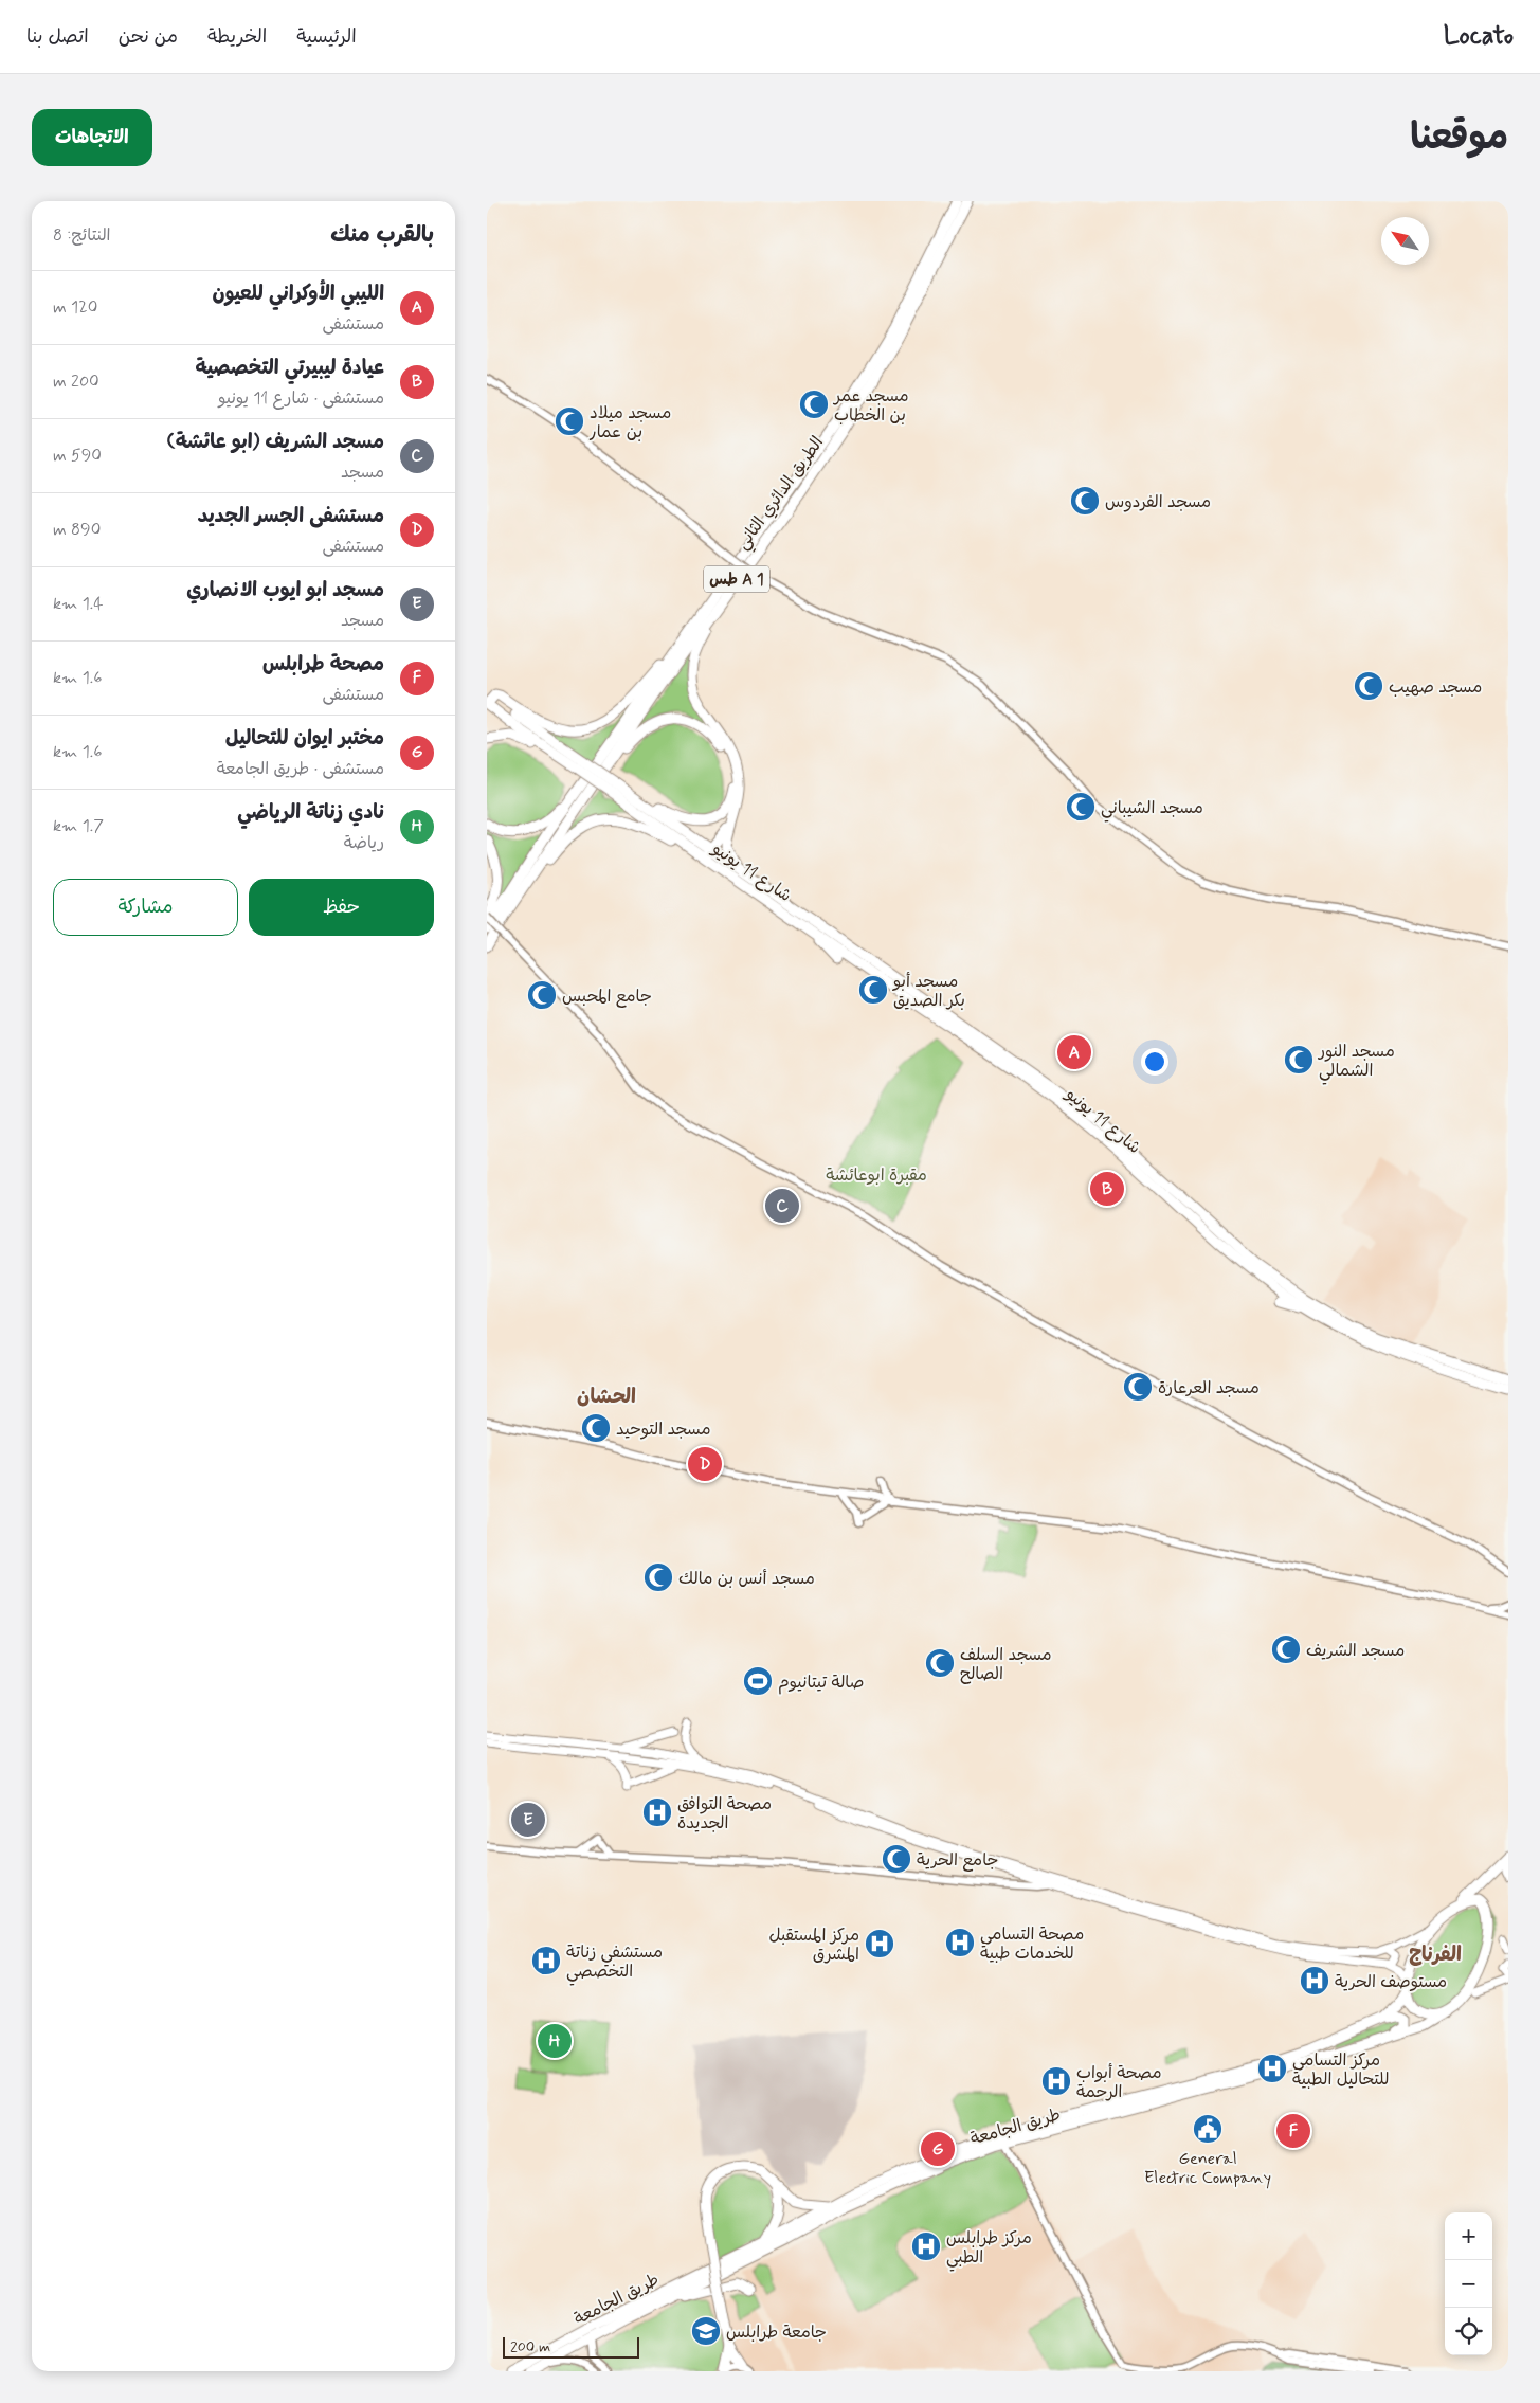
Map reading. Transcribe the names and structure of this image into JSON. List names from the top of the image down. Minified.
{"streets":{"highway":["الطريق الدائري الثاني","طس A 1","شارع 11 يونيو","طريق الجامعة"]},"districts":["الحشان","الفرناج"],"parks":["مقبرة ابوعائشة"],"places":{"mosque":["مسجد عمر بن الخطاب","مسجد ميلاد بن عمار","مسجد الفردوس","مسجد صهيب","مسجد الشيباني","مسجد أبو بكر الصديق","جامع المحبس","مسجد النور الشمالي","مسجد العرعارة","مسجد التوحيد","مسجد أنس بن مالك","مسجد الشريف","مسجد السلف الصالح","جامع الحرية"],"sports":["صالة تيتانيوم"],"hospital":["مصحة التوافق الجديدة","مصحة التسامي للخدمات طبية","مركز المستقبل المشرق","مستشفي زناتة التخصصي","مستوصف الحرية","مركز التسامي للتحاليل الطبية","مصحة أبواب الرحمة","مركز طرابلس الطبي"],"public building":["General Electric Company"],"school or university":["جامعة طرابلس"]},"scale_bar":"200 m","north":"top left","page":{"header":"Locato","nav":["الرئيسية","الخريطة","من نحن","اتصل بنا"],"title":"موقعنا","buttons":["الاتجاهات",["حفظ","مشاركة"]],"heading":["بالقرب منك","النتائج: 8"],"list":[{"mark":"A","name":"الليبي الأوكراني للعيون","note":"مستشفى","value":"120 m"},{"mark":"B","name":"عيادة ليبيرتي التخصصية","note":"مستشفى · شارع 11 يونيو","value":"200 m"},{"mark":"C","name":"مسجد الشريف (ابو عائشة)","note":"مسجد","value":"590 m"},{"mark":"D","name":"مستشفى الجسر الجديد","note":"مستشفى","value":"890 m"},{"mark":"E","name":"مسجد ابو ايوب الانصاري","note":"مسجد","value":"1.4 km"},{"mark":"F","name":"مصحة طرابلس","note":"مستشفى","value":"1.6 km"},{"mark":"G","name":"مختبر ايوان للتحاليل","note":"مستشفى · طريق الجامعة","value":"1.6 km"},{"mark":"H","name":"نادي زناتة الرياضي","note":"رياضة","value":"1.7 km"}],"pins":["A","B","C","D","E","H","F","G"],"map_buttons":["+","−"],"scale":"200 m"}}
